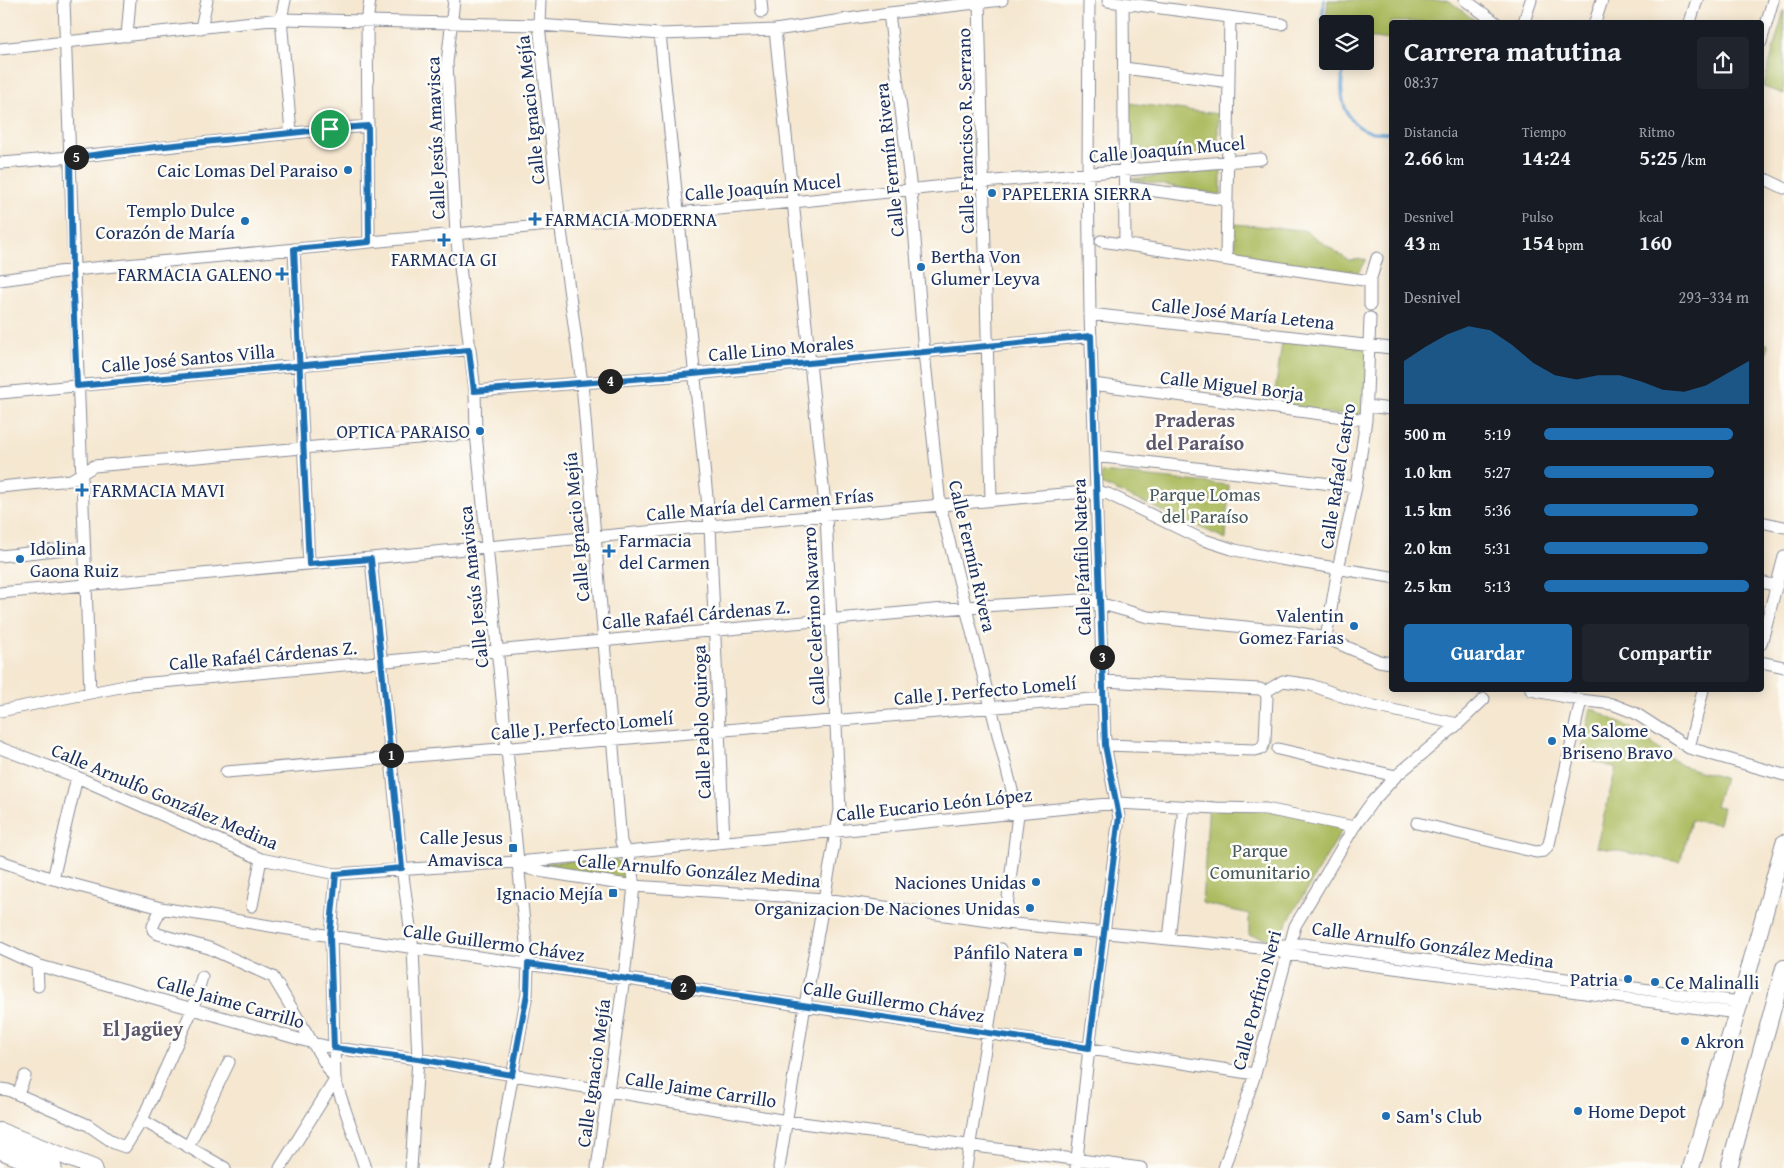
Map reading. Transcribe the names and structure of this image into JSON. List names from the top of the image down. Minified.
{"streets":{"street":["Calle Ignacio Mejía","Calle Francisco R. Serrano","Calle Jesús Amavisca","Calle Joaquín Mucel","Calle Fermín Rivera","Calle José María Letena","Calle Lino Morales","Calle José Santos Villa","Calle Miguel Borja","Calle Rafaél Castro","Calle María del Carmen Frías","Calle Pánfilo Natera","Calle Rafaél Cárdenas Z.","Calle Celerino Navarro","Calle J. Perfecto Lomelí","Calle Pablo Quiroga","Calle Arnulfo González Medina","Calle Eucario León López","Calle Guillermo Chávez","Calle Porfirio Neri","Calle Jaime Carrillo"]},"crossings":[["Calle Ignacio Mejía","Calle Joaquín Mucel"],["Calle Ignacio Mejía","Calle Lino Morales"],["Calle Ignacio Mejía","Calle María del Carmen Frías"],["Calle Ignacio Mejía","Calle Rafaél Cárdenas Z."],["Calle Ignacio Mejía","Calle J. Perfecto Lomelí"],["Calle Ignacio Mejía","Calle Arnulfo González Medina"],["Calle Ignacio Mejía","Calle Eucario León López"],["Calle Ignacio Mejía","Calle Guillermo Chávez"],["Calle Ignacio Mejía","Calle Jaime Carrillo"],["Calle Francisco R. Serrano","Calle Joaquín Mucel"],["Calle Francisco R. Serrano","Calle Lino Morales"],["Calle Francisco R. Serrano","Calle María del Carmen Frías"],["Calle Jesús Amavisca","Calle Joaquín Mucel"],["Calle Jesús Amavisca","Calle Lino Morales"],["Calle Jesús Amavisca","Calle José Santos Villa"],["Calle Jesús Amavisca","Calle María del Carmen Frías"],["Calle Jesús Amavisca","Calle Rafaél Cárdenas Z."],["Calle Jesús Amavisca","Calle J. Perfecto Lomelí"],["Calle Jesús Amavisca","Calle Arnulfo González Medina"],["Calle Jesús Amavisca","Calle Eucario León López"],["Calle Jesús Amavisca","Calle Guillermo Chávez"],["Calle Jesús Amavisca","Calle Jaime Carrillo"],["Calle Joaquín Mucel","Calle Fermín Rivera"],["Calle Joaquín Mucel","Calle Pánfilo Natera"],["Calle Joaquín Mucel","Calle Celerino Navarro"],["Calle Joaquín Mucel","Calle Pablo Quiroga"],["Calle Fermín Rivera","Calle Lino Morales"],["Calle Fermín Rivera","Calle María del Carmen Frías"],["Calle Fermín Rivera","Calle Rafaél Cárdenas Z."],["Calle Fermín Rivera","Calle J. Perfecto Lomelí"],["Calle Fermín Rivera","Calle Arnulfo González Medina"],["Calle Fermín Rivera","Calle Eucario León López"],["Calle José María Letena","Calle Rafaél Castro"],["Calle José María Letena","Calle Pánfilo Natera"],["Calle Lino Morales","Calle Pánfilo Natera"],["Calle Lino Morales","Calle Celerino Navarro"],["Calle Lino Morales","Calle Pablo Quiroga"],["Calle Miguel Borja","Calle Rafaél Castro"],["Calle Miguel Borja","Calle Pánfilo Natera"],["Calle Rafaél Castro","Calle María del Carmen Frías"],["Calle Rafaél Castro","Calle Rafaél Cárdenas Z."],["Calle María del Carmen Frías","Calle Pánfilo Natera"],["Calle María del Carmen Frías","Calle Celerino Navarro"],["Calle María del Carmen Frías","Calle Pablo Quiroga"],["Calle Pánfilo Natera","Calle Rafaél Cárdenas Z."],["Calle Pánfilo Natera","Calle J. Perfecto Lomelí"],["Calle Pánfilo Natera","Calle Arnulfo González Medina"],["Calle Pánfilo Natera","Calle Eucario León López"],["Calle Pánfilo Natera","Calle Guillermo Chávez"],["Calle Pánfilo Natera","Calle Jaime Carrillo"],["Calle Rafaél Cárdenas Z.","Calle Celerino Navarro"],["Calle Rafaél Cárdenas Z.","Calle Pablo Quiroga"],["Calle Celerino Navarro","Calle J. Perfecto Lomelí"],["Calle Celerino Navarro","Calle Arnulfo González Medina"],["Calle Celerino Navarro","Calle Eucario León López"],["Calle Celerino Navarro","Calle Guillermo Chávez"],["Calle Celerino Navarro","Calle Jaime Carrillo"],["Calle J. Perfecto Lomelí","Calle Pablo Quiroga"],["Calle Pablo Quiroga","Calle Eucario León López"],["Calle Arnulfo González Medina","Calle Eucario León López"],["Calle Arnulfo González Medina","Calle Porfirio Neri"],["Calle Eucario León López","Calle Porfirio Neri"],["Calle Guillermo Chávez","Calle Porfirio Neri"]],"districts":["Praderas del Paraíso","El Jagüey"],"parks":["Parque Lomas del Paraíso","Parque Comunitario"],"places":{"other":["Caic Lomas Del Paraiso","PAPELERIA SIERRA","Templo Dulce Corazón de María","Bertha Von Glumer Leyva","OPTICA PARAISO","Idolina Gaona Ruiz","Valentin Gomez Farias","Ma Salome Briseno Bravo","Naciones Unidas","Organizacion De Naciones Unidas","Patria","Ce Malinalli","Akron","Home Depot","Sam's Club"],"health":["FARMACIA MODERNA","FARMACIA GI","FARMACIA GALENO","FARMACIA MAVI","Farmacia del Carmen"],"transit":["Calle Jesus Amavisca","Ignacio Mejía","Pánfilo Natera"]},"page":{"heading":["Carrera matutina","08:37"],"stats":[["Distancia","2.66 km"],["Tiempo","14:24"],["Ritmo","5:25 /km"],["Desnivel","43 m"],["Pulso","154 bpm"],["kcal","160"]],"pins":["5","4","3","1","2"],"chart":["Desnivel","293–334 m"],"list":[{"name":"500 m","note":"5:19"},{"name":"1.0 km","note":"5:27"},{"name":"1.5 km","note":"5:36"},{"name":"2.0 km","note":"5:31"},{"name":"2.5 km","note":"5:13"}],"buttons":["Guardar","Compartir"]}}
